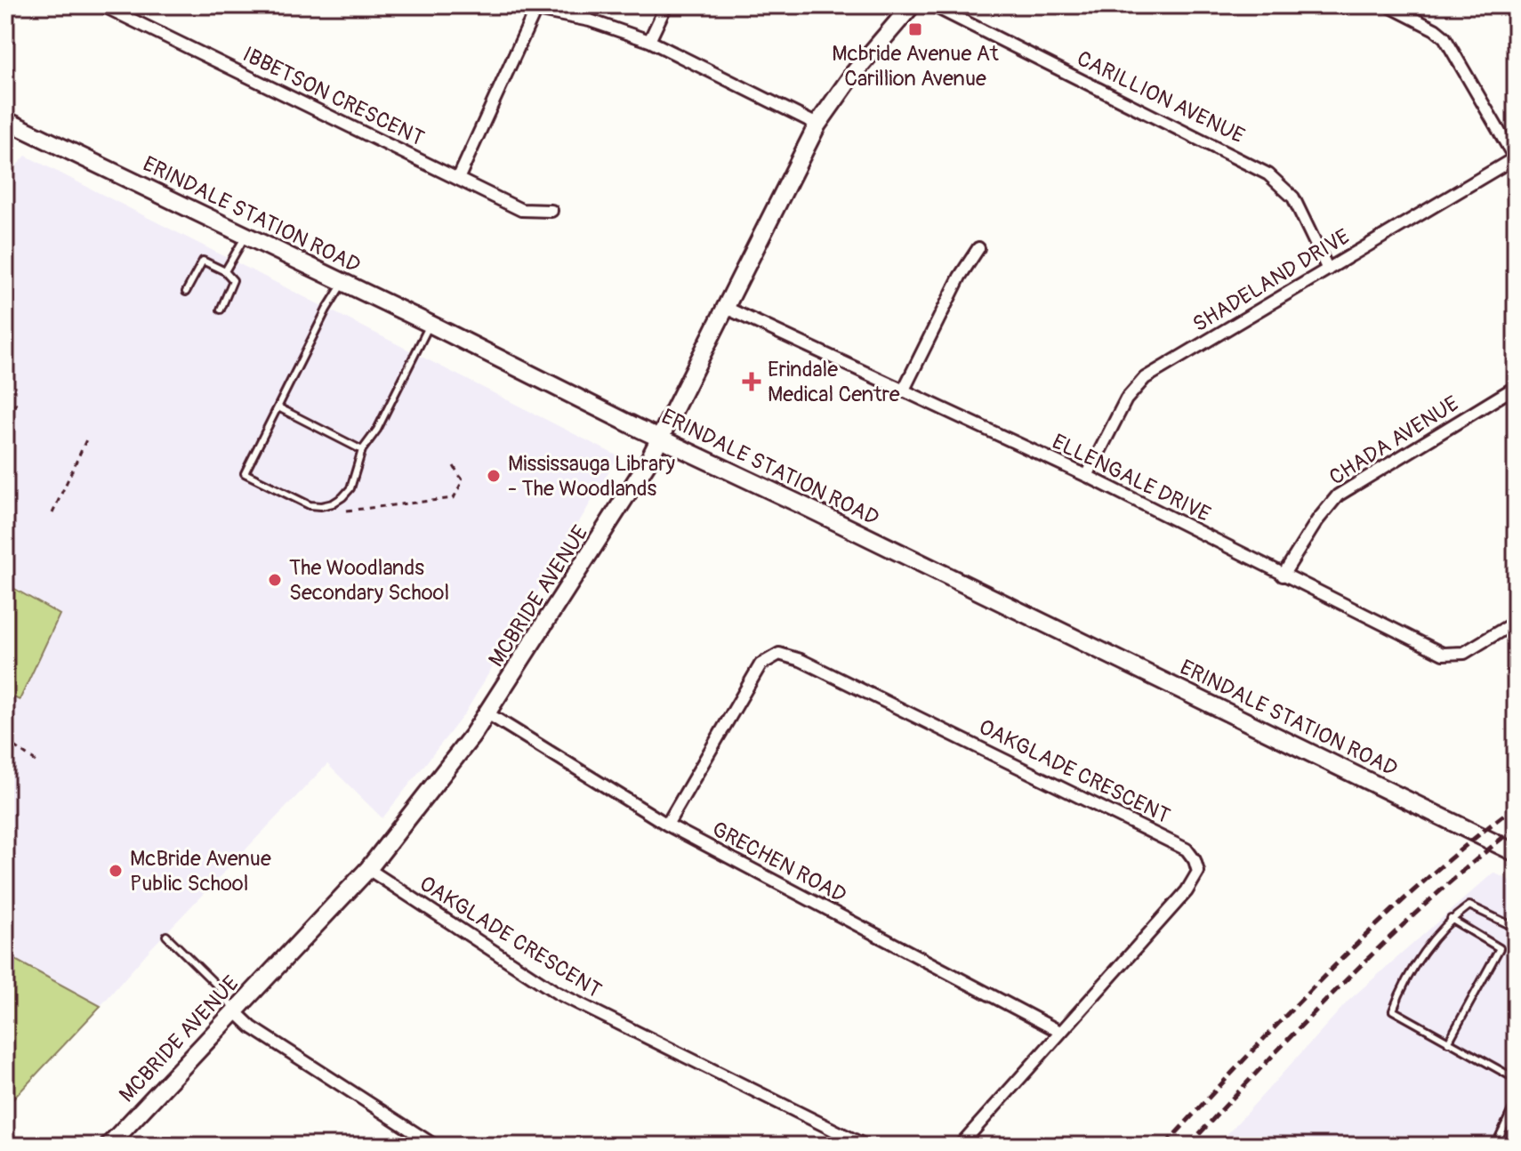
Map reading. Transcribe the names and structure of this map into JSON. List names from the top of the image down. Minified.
{"streets":{"street":["IBBETSON CRESCENT","CARILLION AVENUE","ERINDALE STATION ROAD","SHADELAND DRIVE","CHADA AVENUE","ELLENGALE DRIVE","MCBRIDE AVENUE","OAKGLADE CRESCENT","GRECHEN ROAD"]},"crossings":[["CARILLION AVENUE","SHADELAND DRIVE"],["ERINDALE STATION ROAD","MCBRIDE AVENUE"],["SHADELAND DRIVE","ELLENGALE DRIVE"],["CHADA AVENUE","ELLENGALE DRIVE"],["ELLENGALE DRIVE","MCBRIDE AVENUE"],["MCBRIDE AVENUE","OAKGLADE CRESCENT"],["MCBRIDE AVENUE","GRECHEN ROAD"],["OAKGLADE CRESCENT","GRECHEN ROAD"]],"places":{"transit":["Mcbride Avenue At Carillion Avenue"],"health":["Erindale Medical Centre"],"other":["Mississauga Library - The Woodlands","The Woodlands Secondary School","McBride Avenue Public School"]}}
